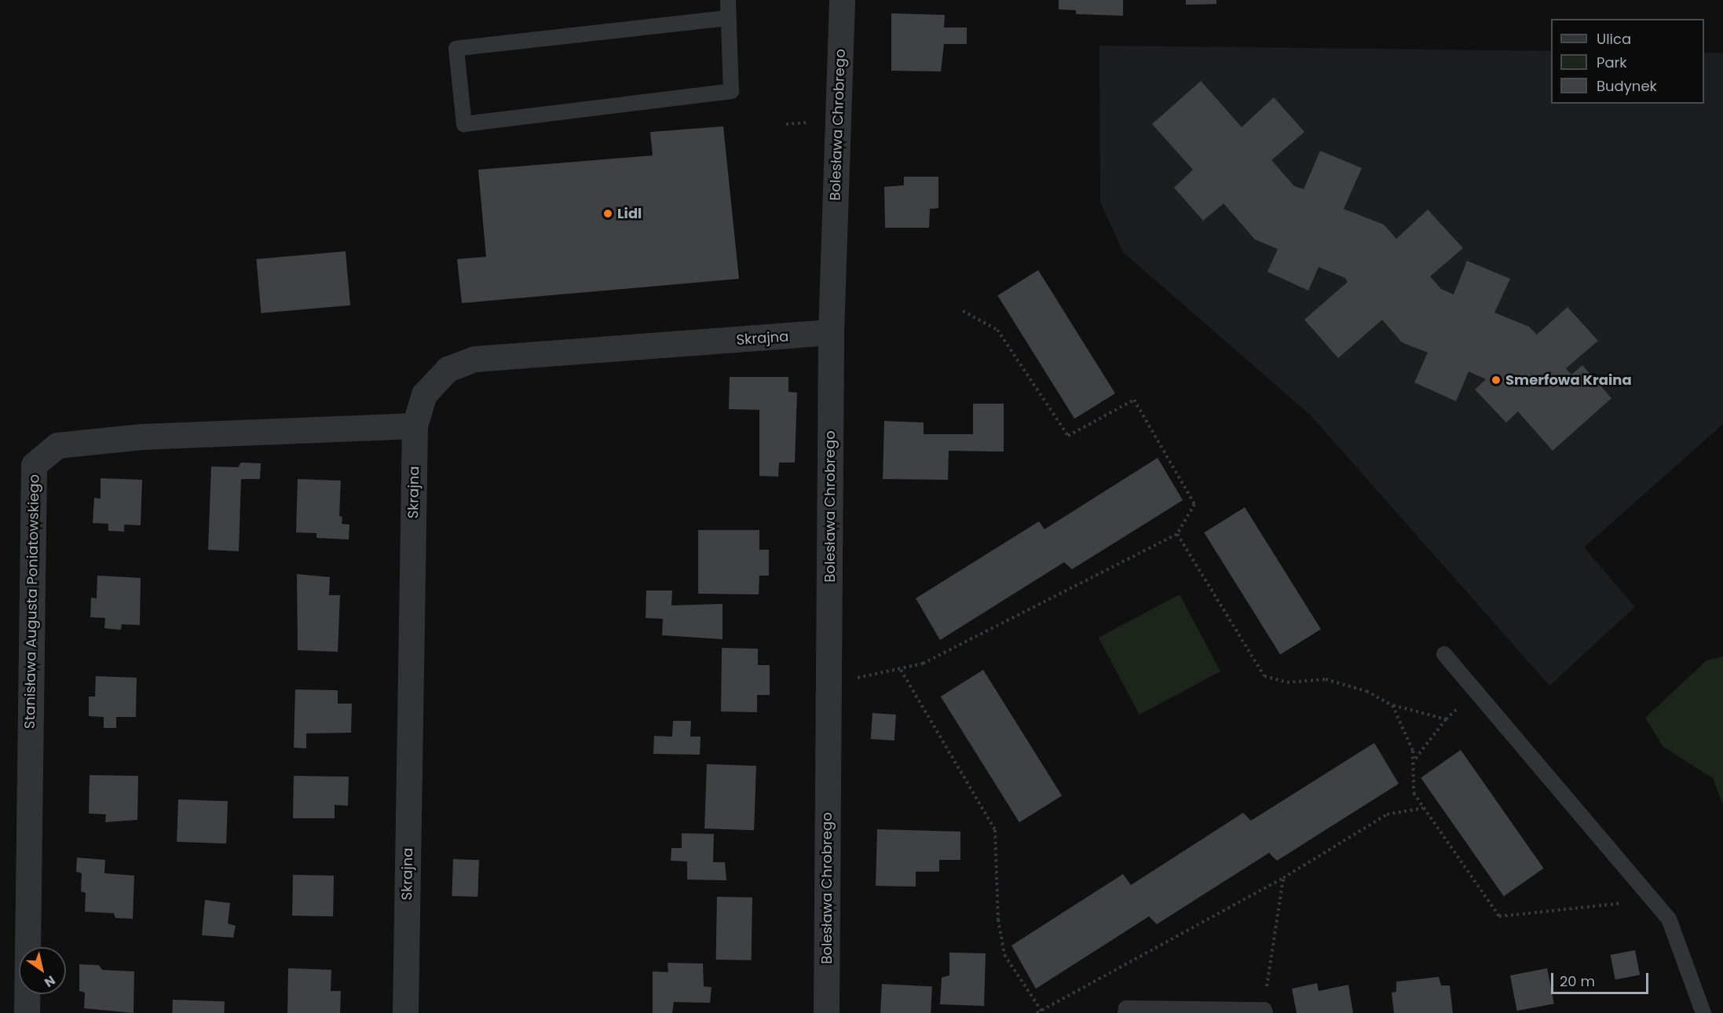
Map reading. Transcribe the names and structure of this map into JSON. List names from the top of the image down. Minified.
{"streets":{"street":["Bolesława Chrobrego","Skrajna","Stanisława Augusta Poniatowskiego"]},"crossings":[["Bolesława Chrobrego","Skrajna"],["Skrajna","Stanisława Augusta Poniatowskiego"]],"places":["Lidl","Smerfowa Kraina"],"legend":["Ulica","Park","Budynek"],"scale_bar":"20 m","north":"bottom right"}
